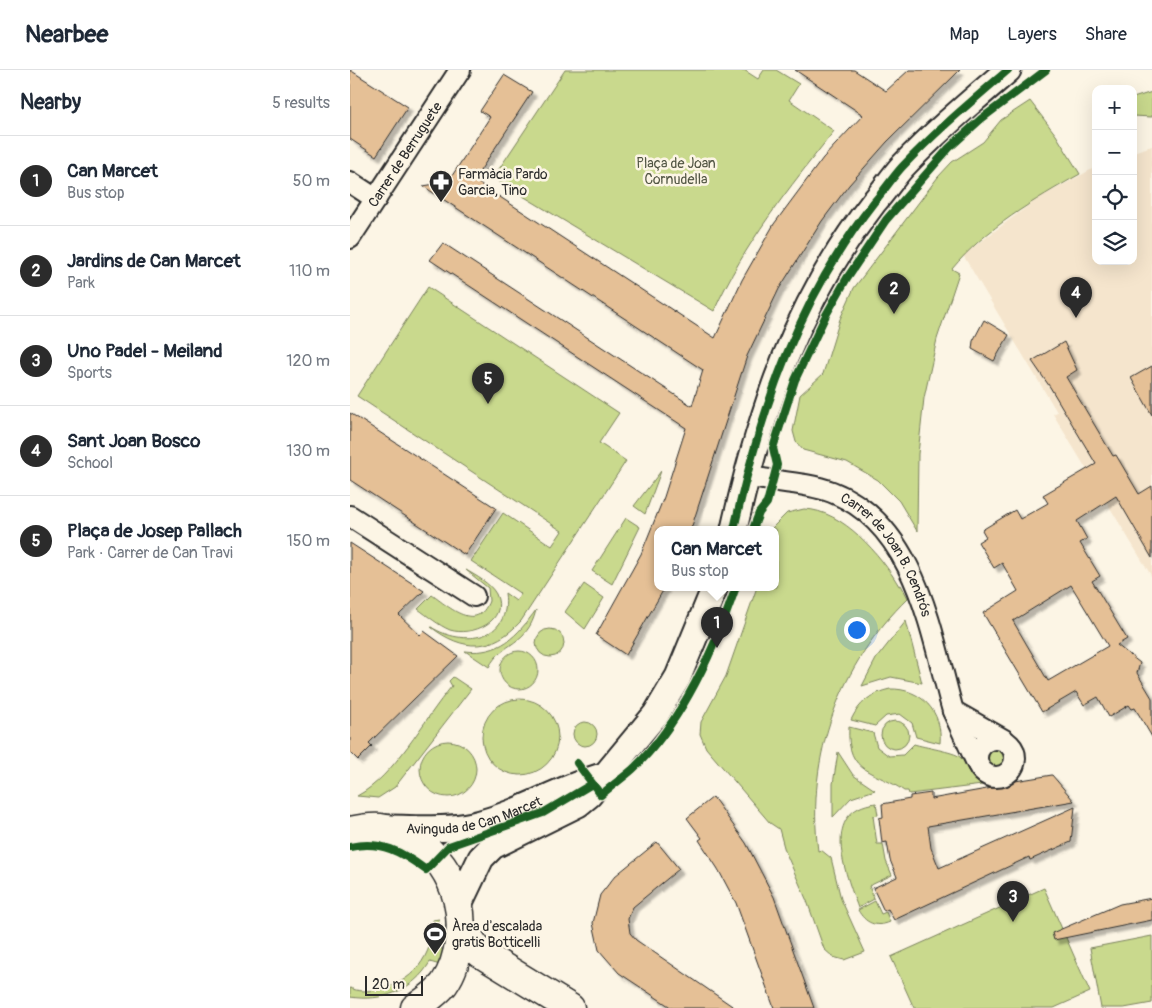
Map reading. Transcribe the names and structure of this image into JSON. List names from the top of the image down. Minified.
{"streets":{"street":["Carrer de Berruguete","Carrer de Joan B. Cendrós","Avinguda de Can Marcet"]},"parks":["Plaça de Joan Cornudella"],"places":{"pharmacy":["Farmàcia Pardo Garcia, Tino"],"sports":["Àrea d'escalada gratis Botticelli"]},"scale_bar":"20 m","page":{"header":"Nearbee","nav":["Map","Layers","Share"],"heading":["Nearby","5 results"],"map_buttons":["+","−"],"list":[{"mark":"1","name":"Can Marcet","note":"Bus stop","value":"50 m"},{"mark":"2","name":"Jardins de Can Marcet","note":"Park","value":"110 m"},{"mark":"3","name":"Uno Padel - Meiland","note":"Sports","value":"120 m"},{"mark":"4","name":"Sant Joan Bosco","note":"School","value":"130 m"},{"mark":"5","name":"Plaça de Josep Pallach","note":"Park · Carrer de Can Travi","value":"150 m"}],"pins":["2","4","5","1","3"],"popup":["Can Marcet","Bus stop"],"scale":"20 m"}}
